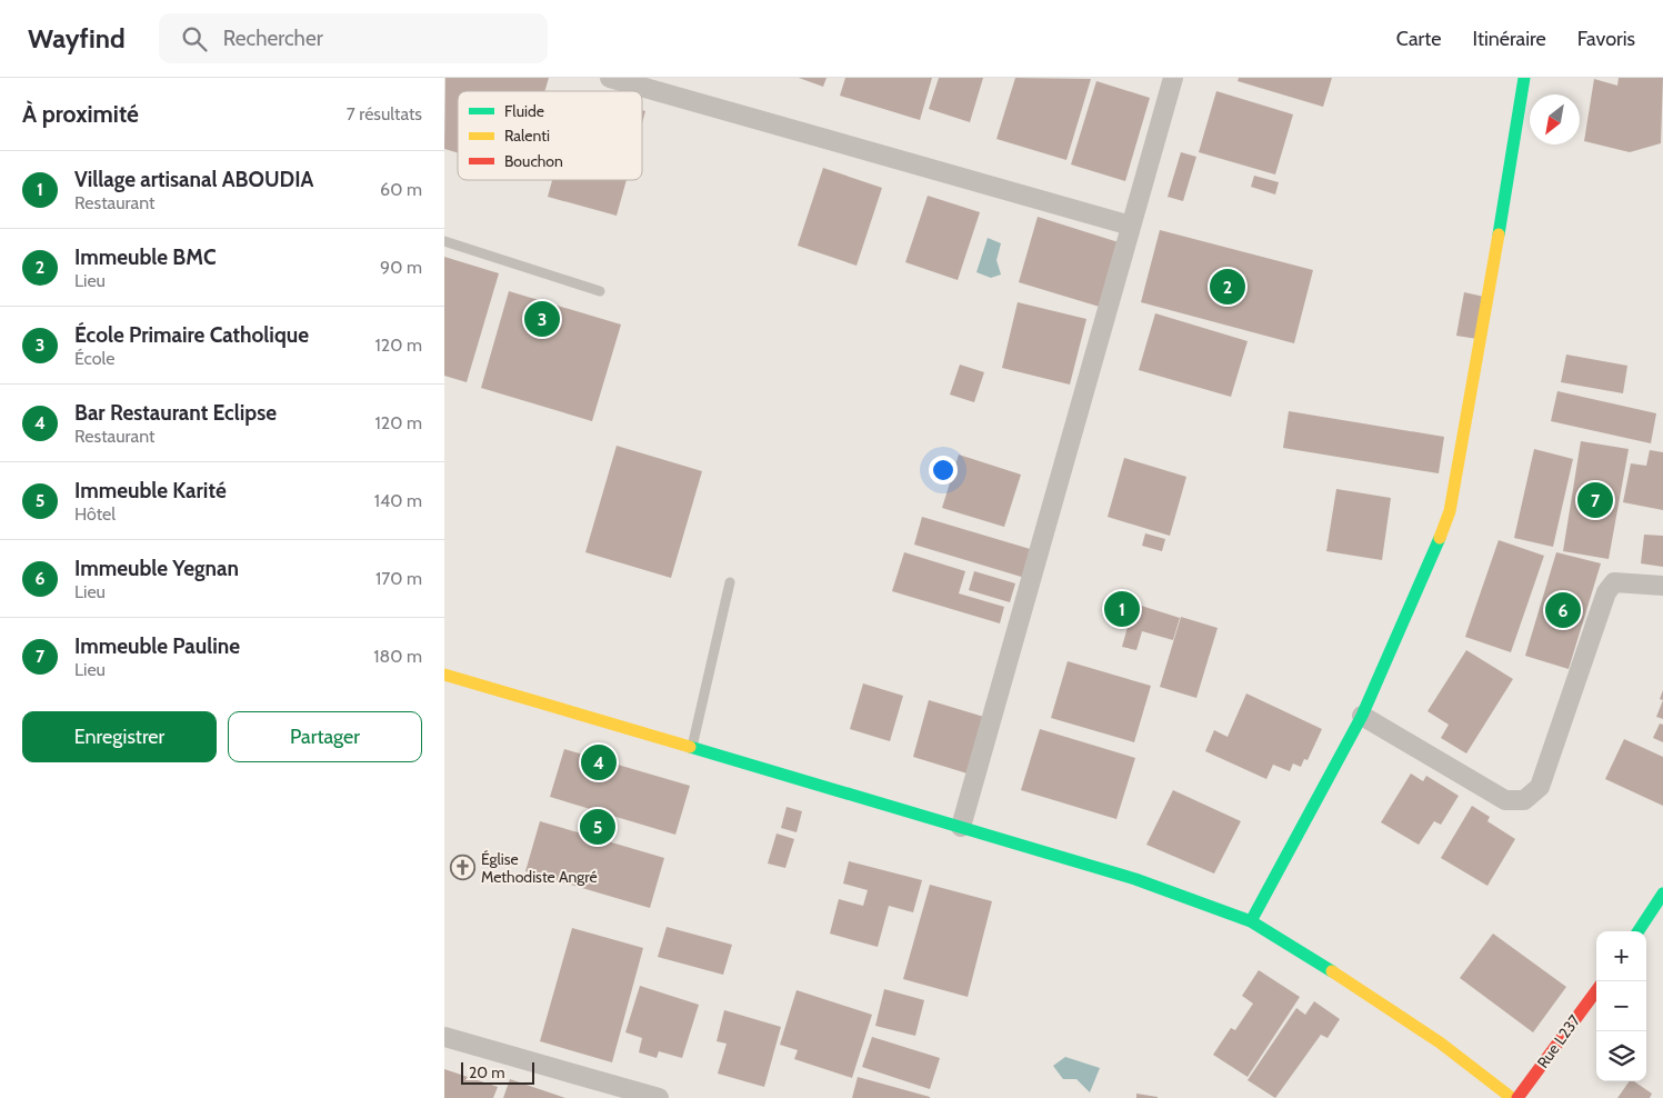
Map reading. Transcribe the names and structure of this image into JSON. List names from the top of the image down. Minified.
{"streets":{"street":["Rue L237"]},"places":{"church":["Église Methodiste Angré"]},"legend":["Fluide","Ralenti","Bouchon"],"scale_bar":"20 m","north":"bottom left","page":{"header":"Wayfind","search":"Rechercher","nav":["Carte","Itinéraire","Favoris"],"heading":["À proximité","7 résultats"],"list":[{"mark":"1","name":"Village artisanal ABOUDIA","note":"Restaurant","value":"60 m"},{"mark":"2","name":"Immeuble BMC","note":"Lieu","value":"90 m"},{"mark":"3","name":"École Primaire Catholique","note":"École","value":"120 m"},{"mark":"4","name":"Bar Restaurant Eclipse","note":"Restaurant","value":"120 m"},{"mark":"5","name":"Immeuble Karité","note":"Hôtel","value":"140 m"},{"mark":"6","name":"Immeuble Yegnan","note":"Lieu","value":"170 m"},{"mark":"7","name":"Immeuble Pauline","note":"Lieu","value":"180 m"}],"pins":["2","3","7","1","6","4","5"],"buttons":["Enregistrer","Partager"],"map_buttons":["+","−"],"scale":"20 m"}}
